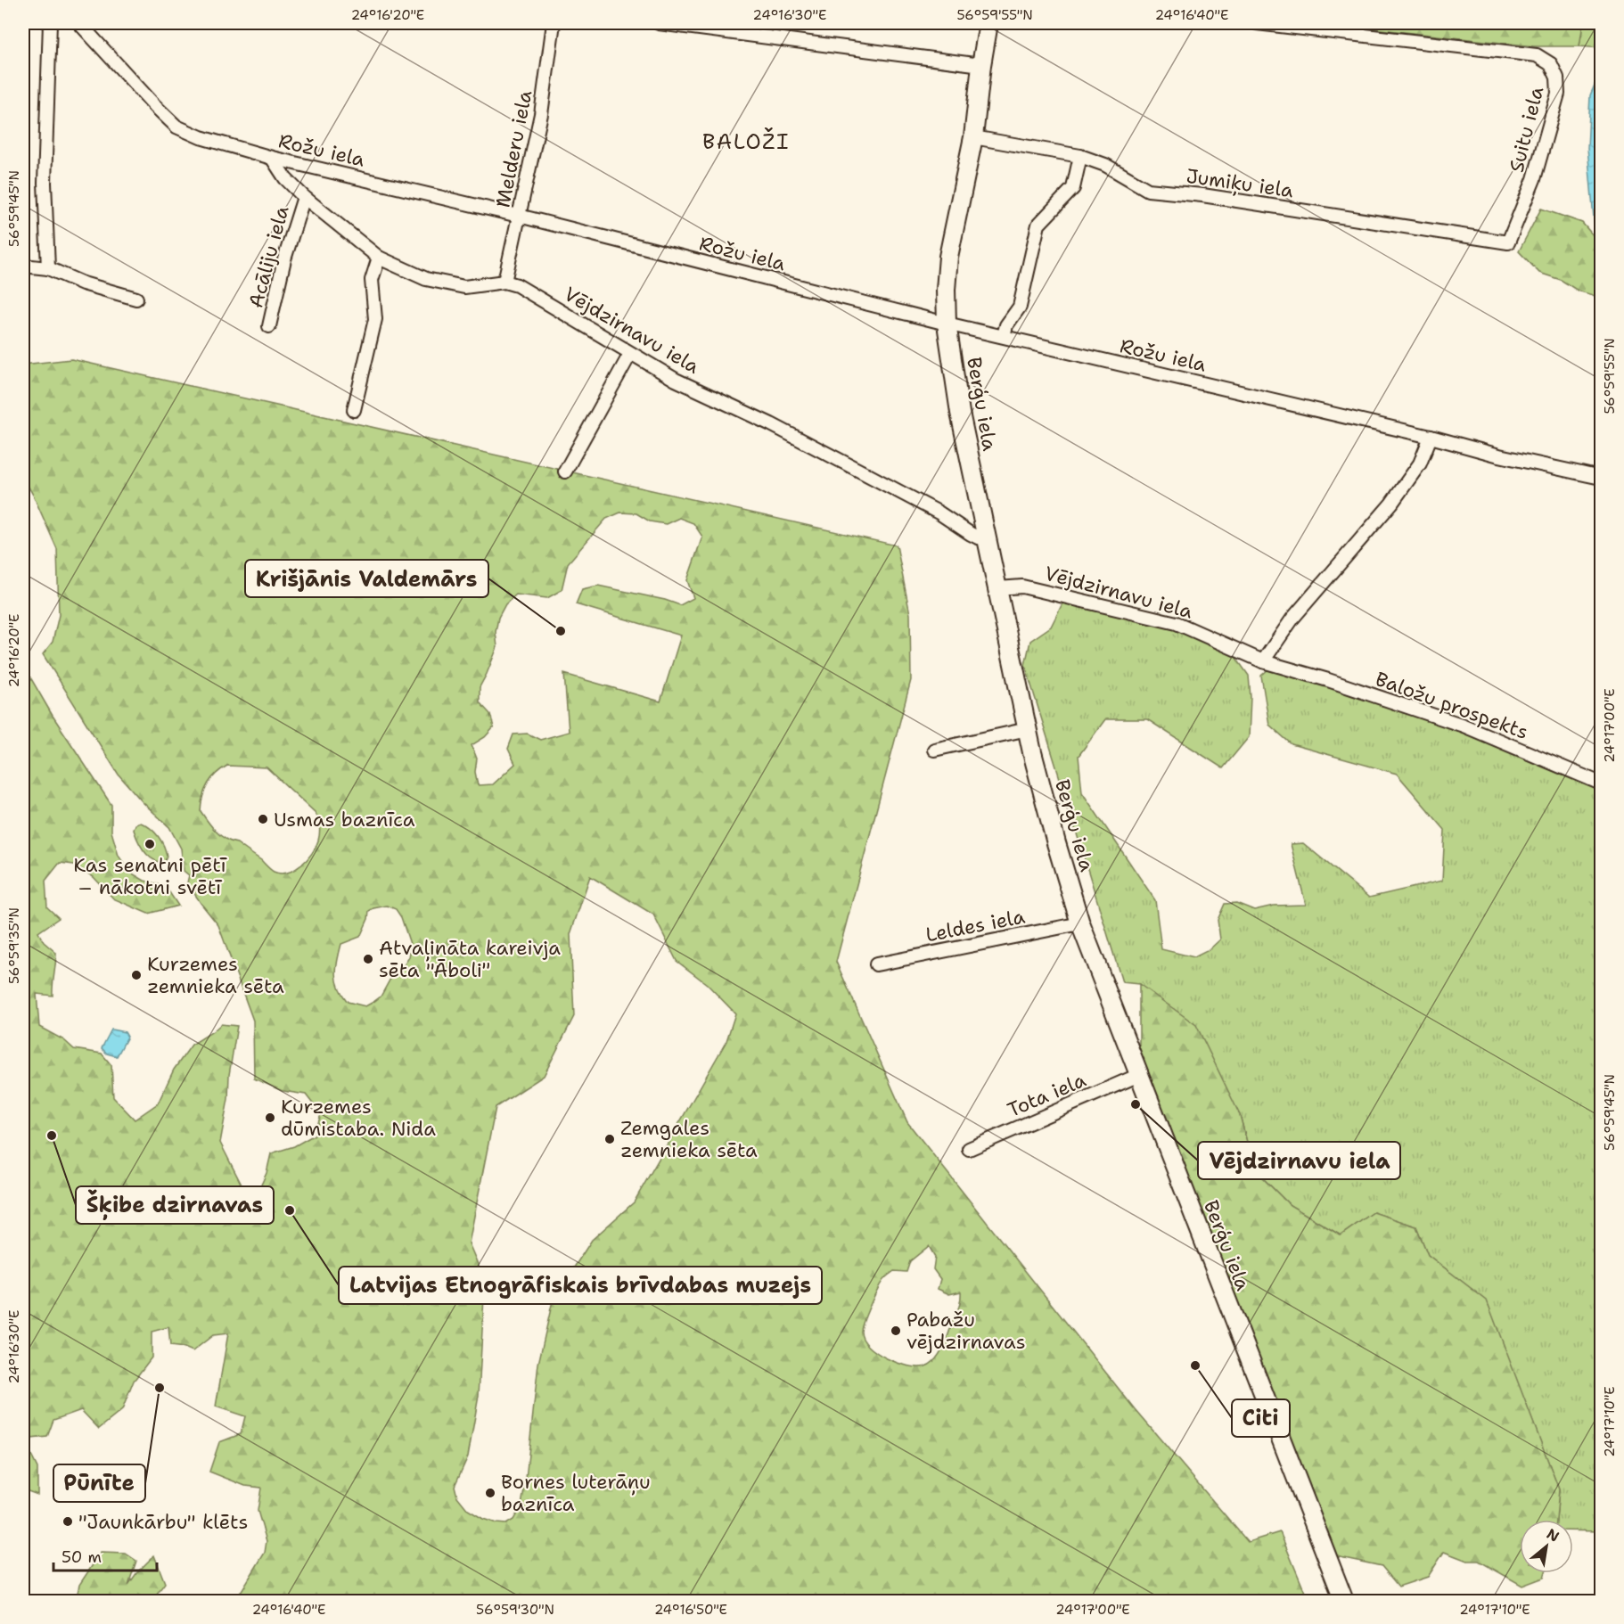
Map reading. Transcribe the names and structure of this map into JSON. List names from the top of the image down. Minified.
{"streets":{"main road":["Berģu iela"],"street":["Suitu iela","Melderu iela","Rožu iela","Jumiķu iela","Acāliju iela","Vējdzirnavu iela","Baložu prospekts","Leldes iela","Tota iela"]},"crossings":[["Suitu iela","Jumiķu iela"],["Melderu iela","Rožu iela"],["Melderu iela","Vējdzirnavu iela"],["Rožu iela","Berģu iela"],["Jumiķu iela","Berģu iela"],["Vējdzirnavu iela","Berģu iela"],["Vējdzirnavu iela","Baložu prospekts"],["Berģu iela","Leldes iela"],["Berģu iela","Tota iela"]],"districts":["BALOŽI"],"places":["Krišjānis Valdemārs","Usmas baznīca","Kas senatni pētī – nākotni svētī","Atvaļināta kareivja sēta \"Āboli\"","Kurzemes zemnieka sēta","Vējdzirnavu iela","Kurzemes dūmistaba. Nida","Šķibe dzirnavas","Zemgales zemnieka sēta","Latvijas Etnogrāfiskais brīvdabas muzejs","Pabažu vējdzirnavas","Citi","Pūnīte","Bornes luterāņu baznīca","\"Jaunkārbu\" klēts"],"scale_bar":"50 m","north":"top right","coordinates":["24°16'20\"E","24°16'30\"E","56°59'55\"N","24°16'40\"E","56°59'45\"N","24°17'00\"E","56°59'35\"N","24°17'10\"E","56°59'30\"N","24°16'50\"E"]}
